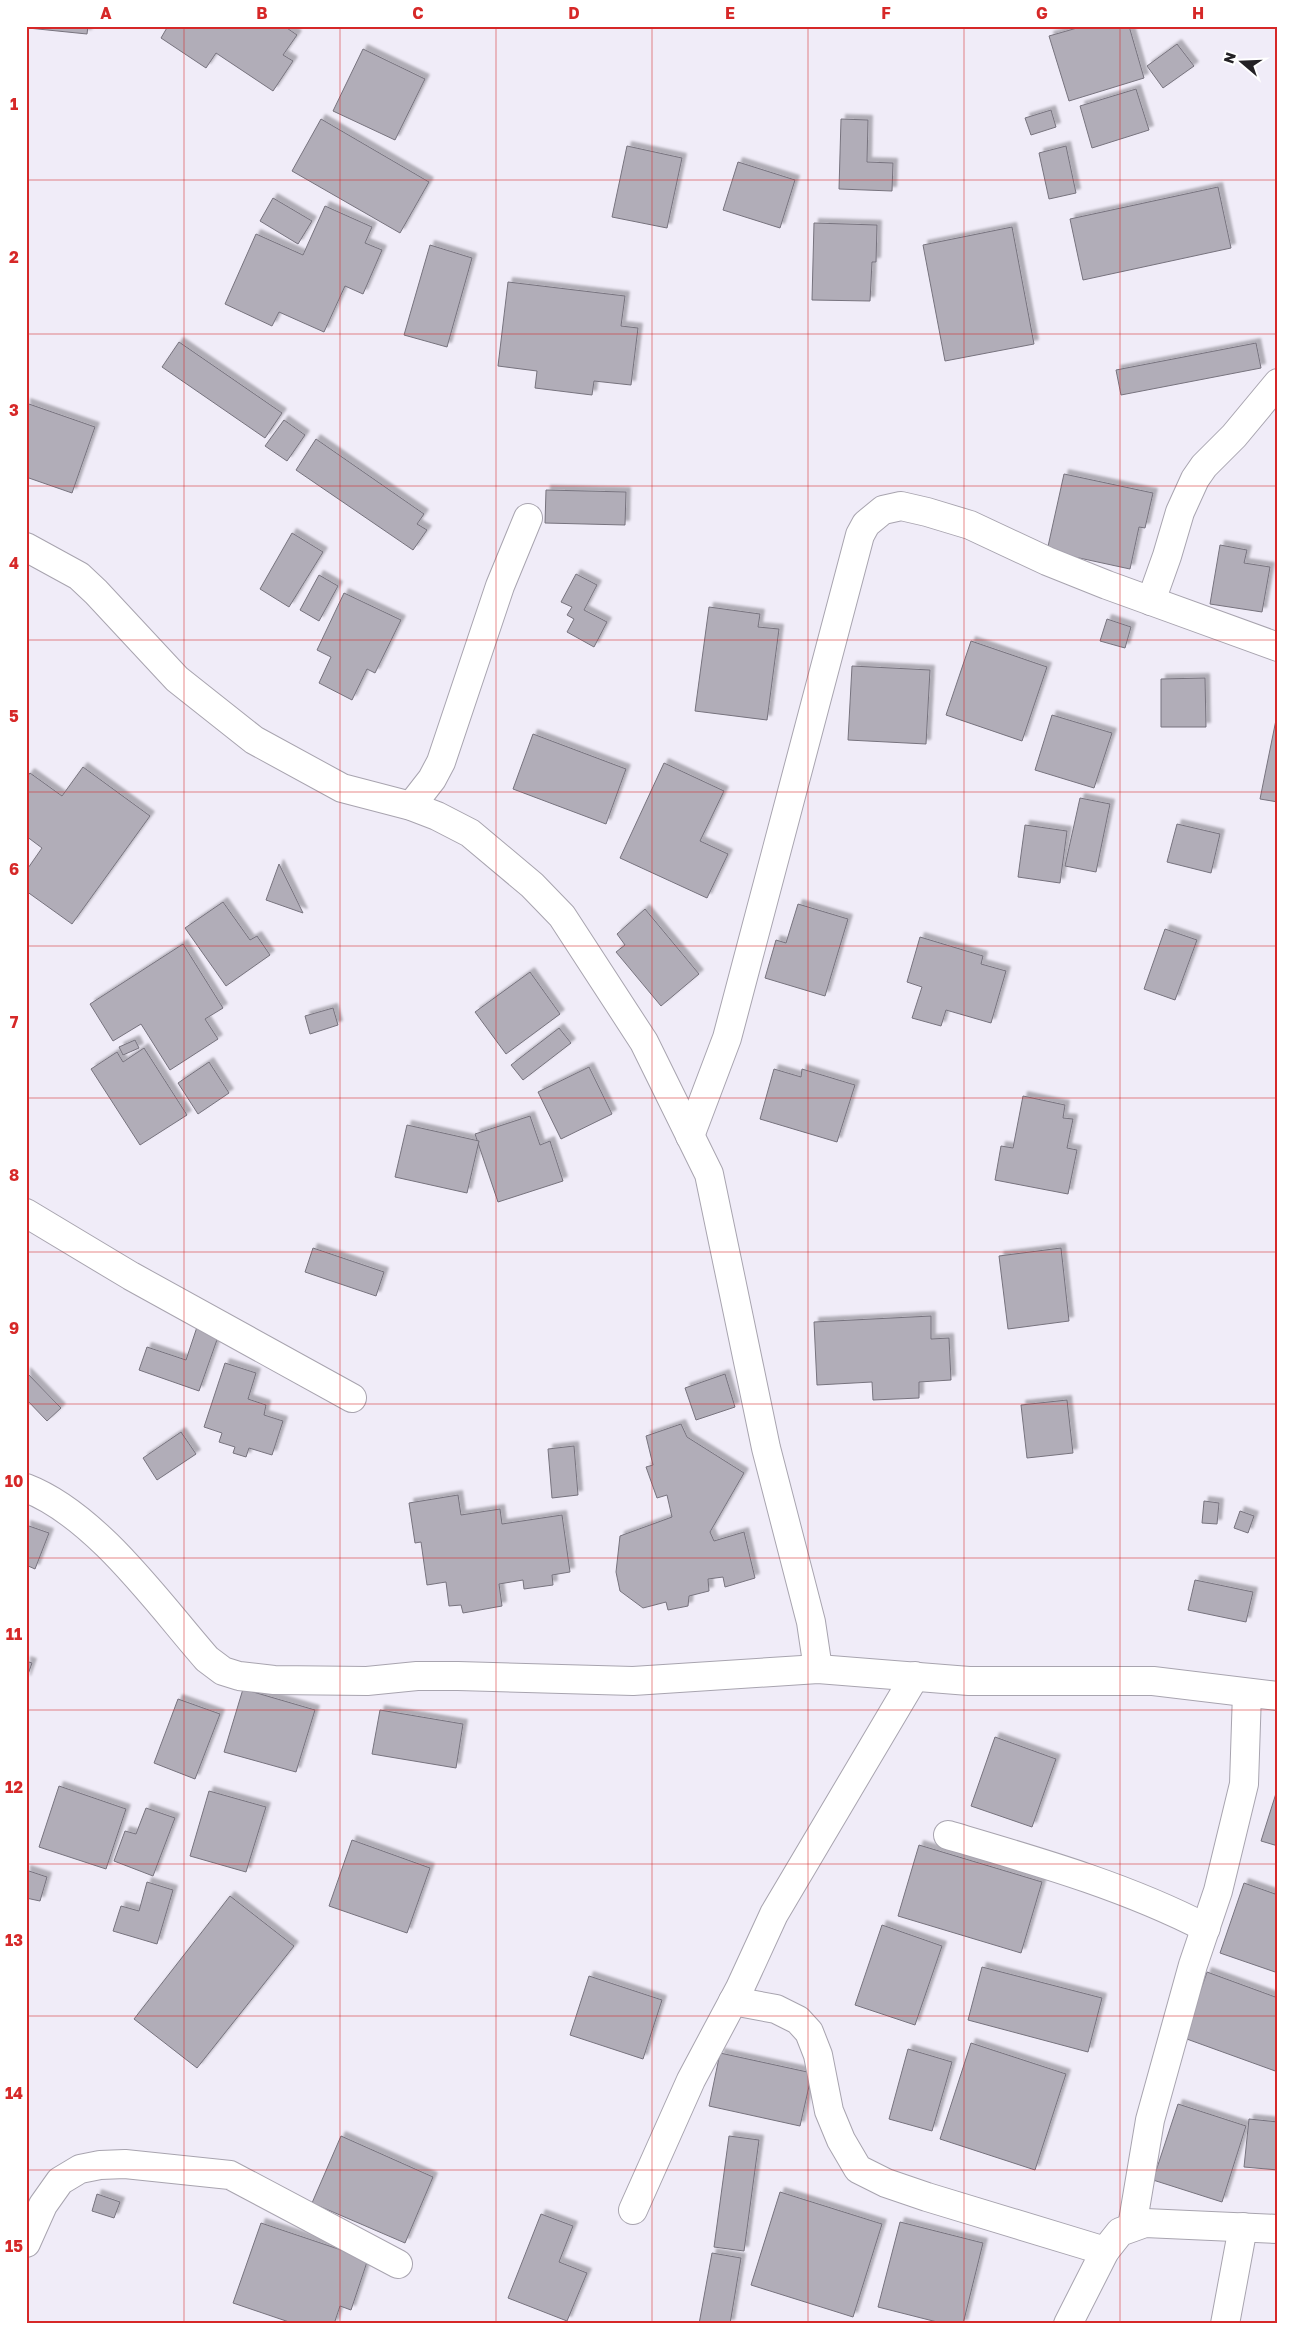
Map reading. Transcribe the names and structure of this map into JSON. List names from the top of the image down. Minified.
{"north":"left","grid":{"columns":["A","B","C","D","E","F","G","H"],"rows":["1","2","3","4","5","6","7","8","9","10","11","12","13","14","15"]}}
